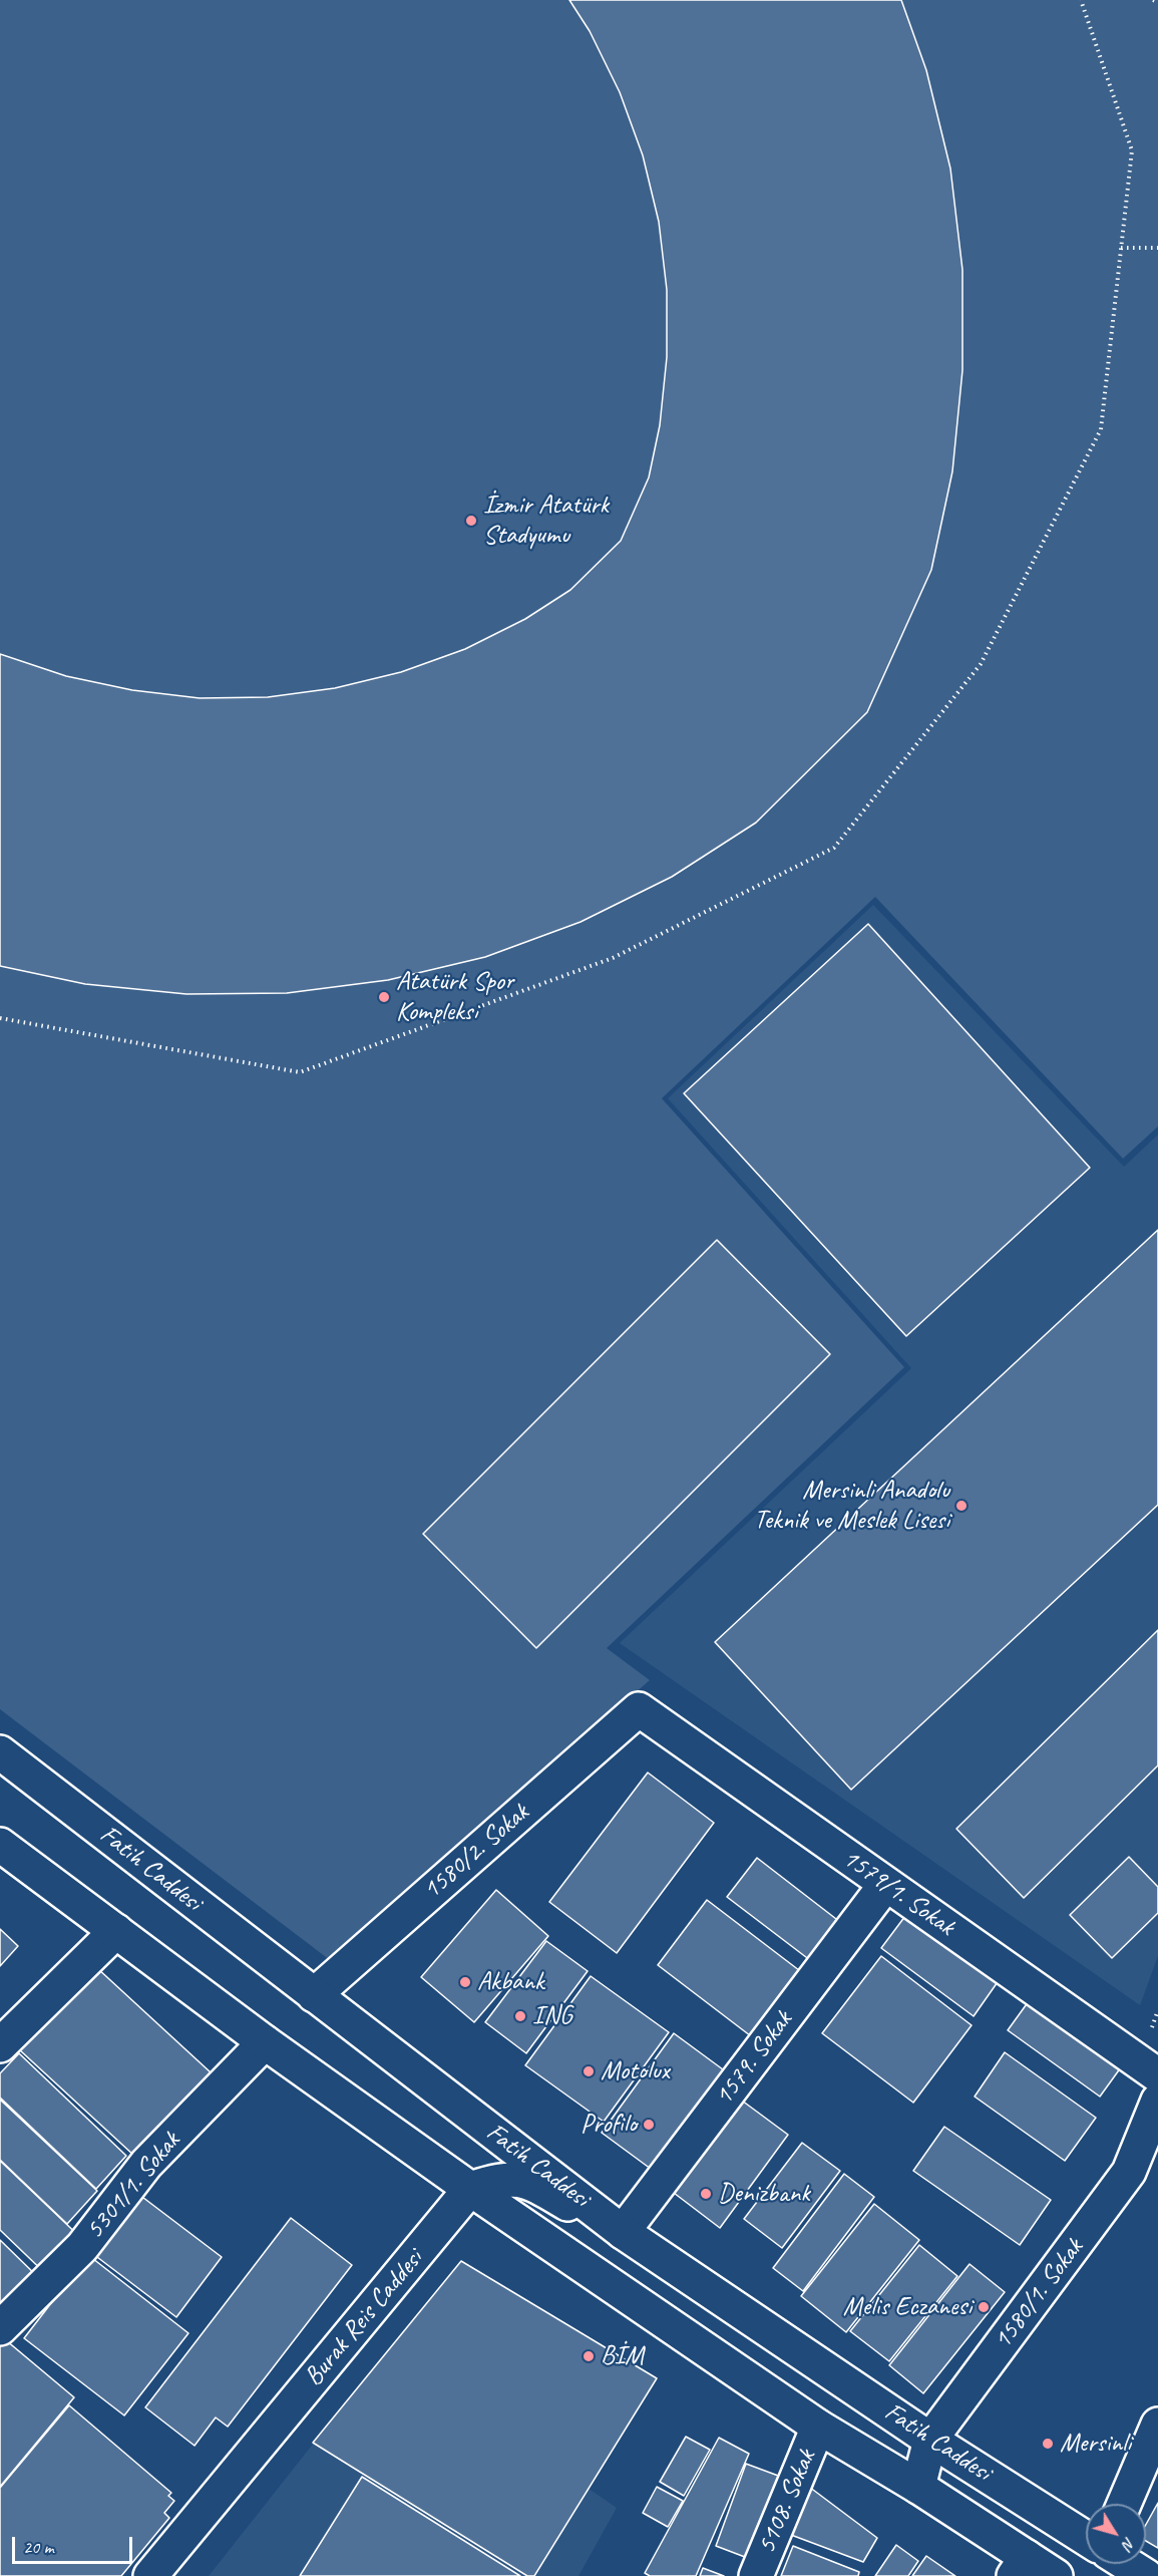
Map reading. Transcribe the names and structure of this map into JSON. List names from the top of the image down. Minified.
{"streets":{"main road":["1580/2. Sokak","Fatih Caddesi","1579/1. Sokak","1579. Sokak","5301/1. Sokak","1580/1. Sokak","Burak Reis Caddesi","5108. Sokak"]},"crossings":[["1580/2. Sokak","Fatih Caddesi"],["1580/2. Sokak","1579/1. Sokak"],["Fatih Caddesi","1579. Sokak"],["Fatih Caddesi","5301/1. Sokak"],["Fatih Caddesi","1580/1. Sokak"],["Fatih Caddesi","Burak Reis Caddesi"],["Fatih Caddesi","5108. Sokak"],["1579/1. Sokak","1579. Sokak"]],"places":["İzmir Atatürk Stadyumu","Atatürk Spor Kompleksi","Mersinli Anadolu Teknik ve Meslek Lisesi","Akbank","ING","Motolux","Profilo","Denizbank","Melis Eczanesi","BİM","Mersinli"],"scale_bar":"20 m","north":"bottom right"}
